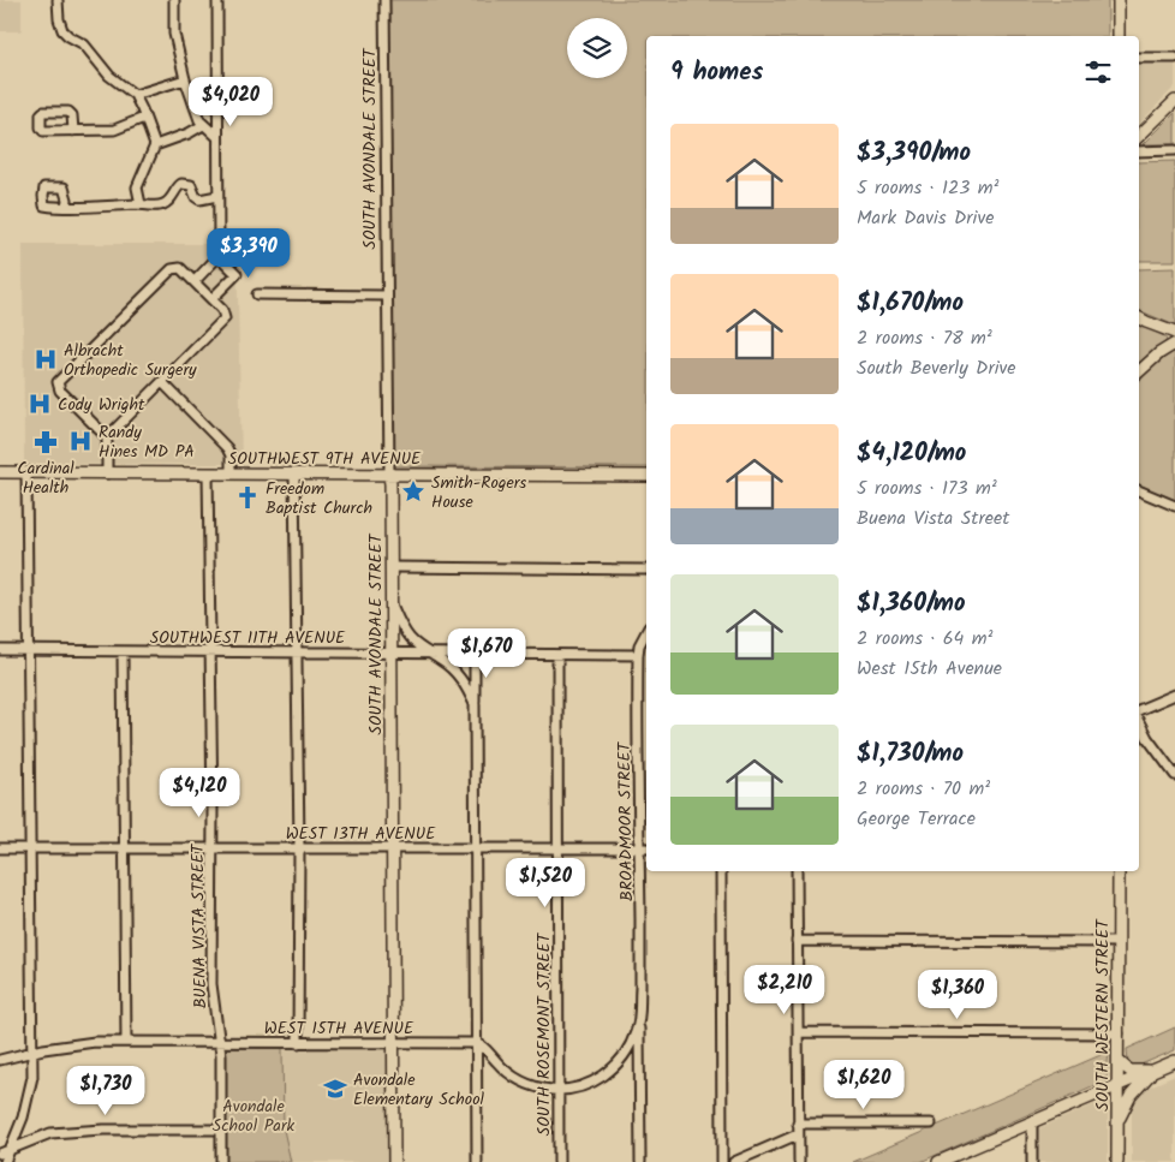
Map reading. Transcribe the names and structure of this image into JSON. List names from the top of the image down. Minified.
{"streets":{"main road":["SOUTH AVONDALE STREET","SOUTHWEST 9TH AVENUE","SOUTH WESTERN STREET"],"street":["SOUTHWEST 11TH AVENUE","BROADMOOR STREET","WEST 13TH AVENUE","BUENA VISTA STREET","WEST 15TH AVENUE","SOUTH ROSEMONT STREET"]},"crossings":[["SOUTH AVONDALE STREET","SOUTHWEST 9TH AVENUE"],["SOUTH AVONDALE STREET","SOUTHWEST 11TH AVENUE"],["SOUTH AVONDALE STREET","WEST 13TH AVENUE"],["SOUTH AVONDALE STREET","WEST 15TH AVENUE"],["SOUTHWEST 9TH AVENUE","BUENA VISTA STREET"],["SOUTHWEST 11TH AVENUE","BROADMOOR STREET"],["SOUTHWEST 11TH AVENUE","BUENA VISTA STREET"],["SOUTHWEST 11TH AVENUE","SOUTH ROSEMONT STREET"],["BROADMOOR STREET","WEST 13TH AVENUE"],["BROADMOOR STREET","SOUTH ROSEMONT STREET"],["WEST 13TH AVENUE","BUENA VISTA STREET"],["WEST 13TH AVENUE","SOUTH ROSEMONT STREET"],["BUENA VISTA STREET","WEST 15TH AVENUE"]],"parks":["Avondale School Park"],"places":{"hospital":["Albracht Orthopedic Surgery","Cody Wright","Randy Hines MD PA"],"pharmacy":["Cardinal Health"],"place":["Smith-Rogers House"],"church":["Freedom Baptist Church"],"school or university":["Avondale Elementary School"]},"page":{"heading":"9 homes","price":["$4,020","$3,390","$1,670","$4,120","$1,520","$2,210","$1,360","$1,620","$1,730"],"list":[{"name":"$3,390/mo","note":"5 rooms · 123 m² · Mark Davis Drive"},{"name":"$1,670/mo","note":"2 rooms · 78 m² · South Beverly Drive"},{"name":"$4,120/mo","note":"5 rooms · 173 m² · Buena Vista Street"},{"name":"$1,360/mo","note":"2 rooms · 64 m² · West 15th Avenue"},{"name":"$1,730/mo","note":"2 rooms · 70 m² · George Terrace"}]}}
